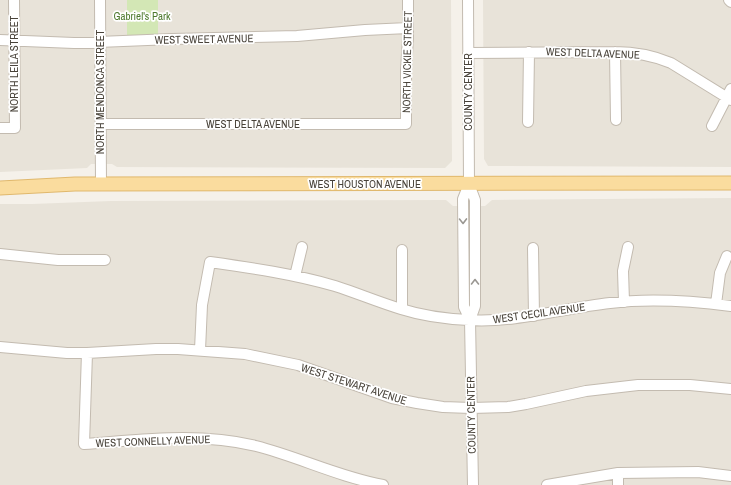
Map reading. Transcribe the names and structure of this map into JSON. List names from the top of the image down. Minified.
{"streets":{"main road":["WEST HOUSTON AVENUE"],"street":["WEST SWEET AVENUE","WEST DELTA AVENUE","NORTH VICKIE STREET","NORTH LEILA STREET","NORTH MENDONCA STREET","COUNTY CENTER","WEST CECIL AVENUE","WEST STEWART AVENUE","WEST CONNELLY AVENUE"]},"crossings":[["WEST SWEET AVENUE","NORTH VICKIE STREET"],["WEST SWEET AVENUE","NORTH LEILA STREET"],["WEST SWEET AVENUE","NORTH MENDONCA STREET"],["WEST DELTA AVENUE","NORTH VICKIE STREET"],["WEST DELTA AVENUE","NORTH MENDONCA STREET"],["WEST DELTA AVENUE","COUNTY CENTER"],["NORTH MENDONCA STREET","WEST HOUSTON AVENUE"],["COUNTY CENTER","WEST HOUSTON AVENUE"],["COUNTY CENTER","WEST CECIL AVENUE"],["COUNTY CENTER","WEST STEWART AVENUE"],["WEST CECIL AVENUE","WEST STEWART AVENUE"],["WEST STEWART AVENUE","WEST CONNELLY AVENUE"]],"parks":["Gabriel's Park"]}
